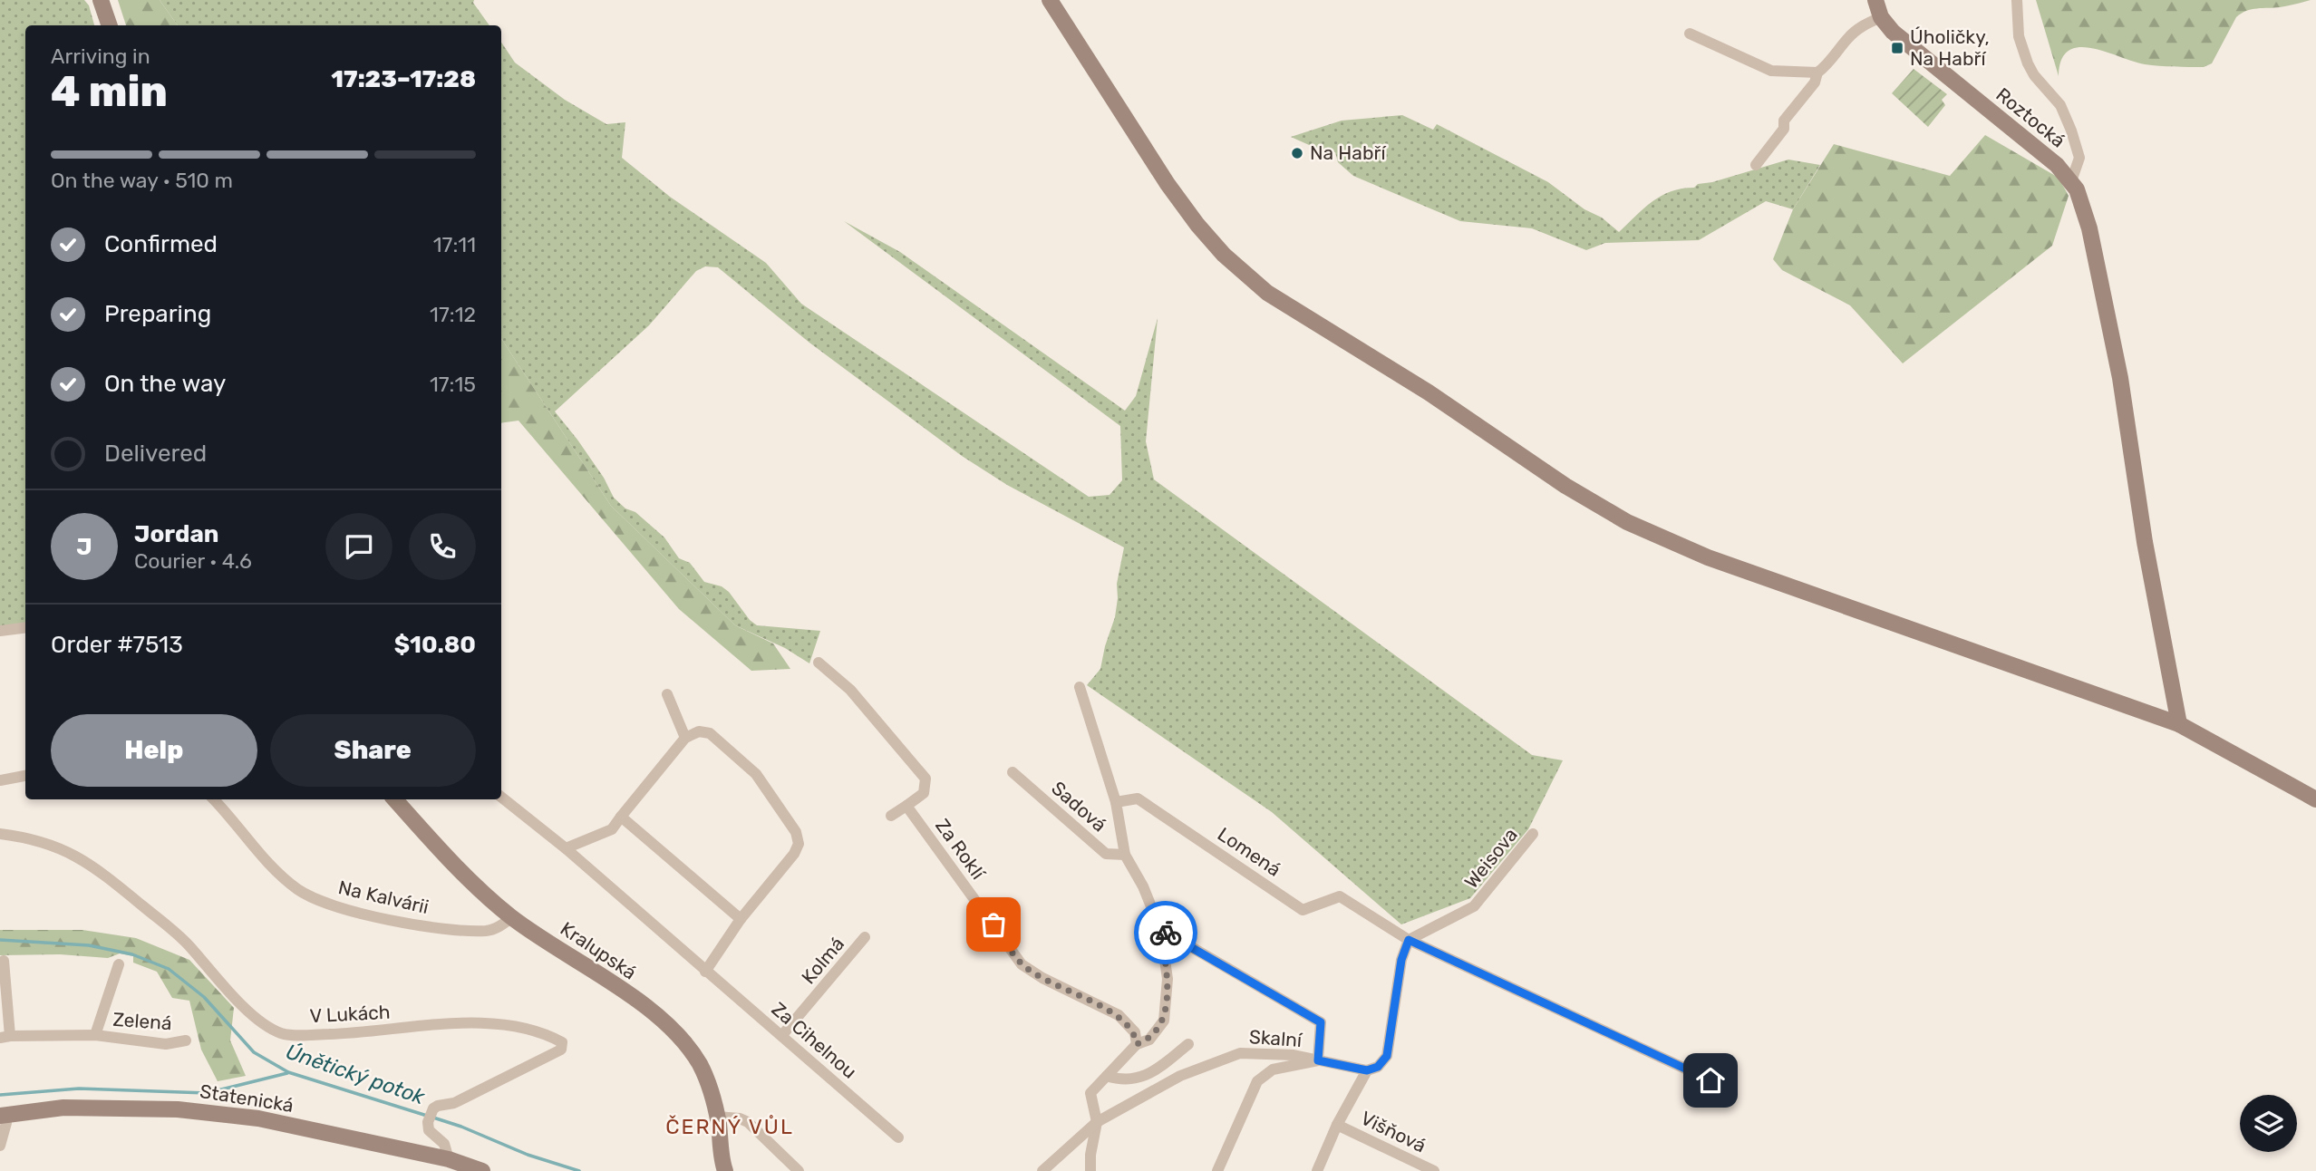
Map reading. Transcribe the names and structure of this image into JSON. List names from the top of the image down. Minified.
{"streets":{"street":["Roztocká","Sadová","Za Roklí","Lomená","Weisova","Na Kalvárii","Kralupská","Kolmá","V Lukách","Zelená","Skalní","Za Cihelnou","Statenická","Višňová"]},"crossings":[["Lomená","Weisova"],["Na Kalvárii","Kralupská"],["Kolmá","Za Cihelnou"],["V Lukách","Statenická"]],"districts":["ČERNÝ VŮL"],"water":["Únětický potok"],"places":{"transit":["Úholičky, Na Habří"],"other":["Na Habří"]},"page":{"heading":["4 min","Arriving in","17:23–17:28"],"panel":["Jordan","Courier · 4.6","Order #7513","$10.80"],"bar":"On the way · 510 m","list":[["Confirmed","17:11"],["Preparing","17:12"],["On the way","17:15"],"Delivered"],"round":"J","buttons":["Help","Share"]}}
